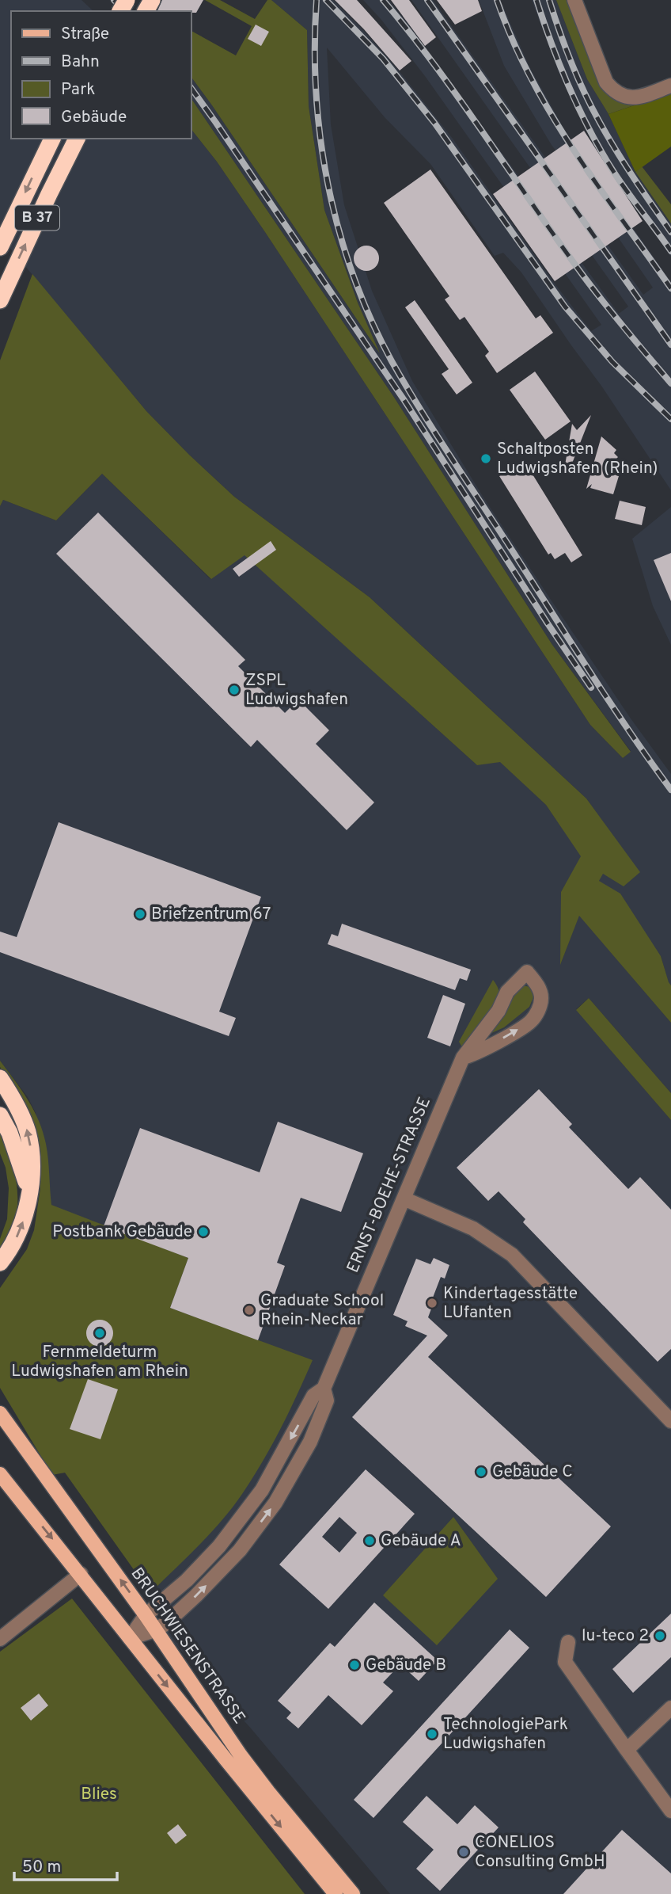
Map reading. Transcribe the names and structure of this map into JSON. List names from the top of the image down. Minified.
{"streets":{"highway":["B 37"],"main road":["BRUCHWIESENSTRASSE"],"street":["ERNST-BOEHE-STRASSE"]},"crossings":[["ERNST-BOEHE-STRASSE","BRUCHWIESENSTRASSE"]],"parks":["Blies"],"places":["Schaltposten Ludwigshafen (Rhein)","ZSPL Ludwigshafen","Briefzentrum 67","Postbank Gebäude","Kindertagesstätte LUfanten","Graduate School Rhein-Neckar","Fernmeldeturm Ludwigshafen am Rhein","Gebäude C","Gebäude A","lu-teco 2","Gebäude B","TechnologiePark Ludwigshafen","CONELIOS Consulting GmbH"],"legend":["Straße","Bahn","Park","Gebäude"],"scale_bar":"50 m"}
